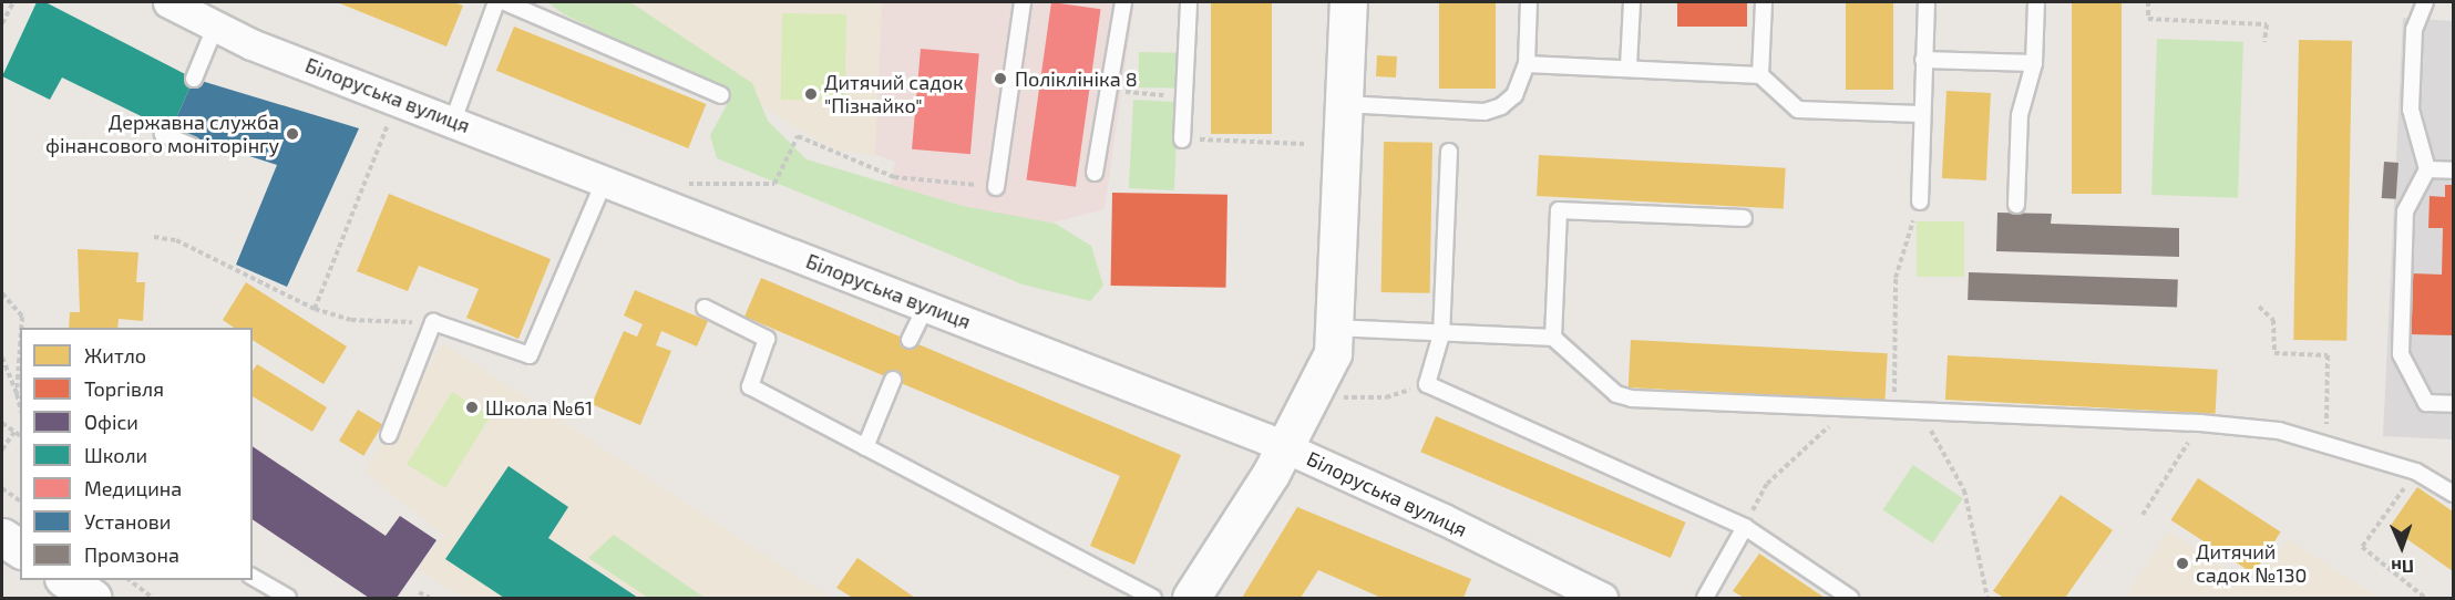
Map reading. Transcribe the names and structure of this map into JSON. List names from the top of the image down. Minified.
{"streets":{"street":["Білоруська вулиця"]},"places":["Поліклініка 8","Дитячий садок \"Пізнайко\"","Державна служба фінансового моніторінгу","Школа №61","Дитячий садок №130"],"legend":["Житло","Торгівля","Офіси","Школи","Медицина","Установи","Промзона"],"north":"bottom"}
